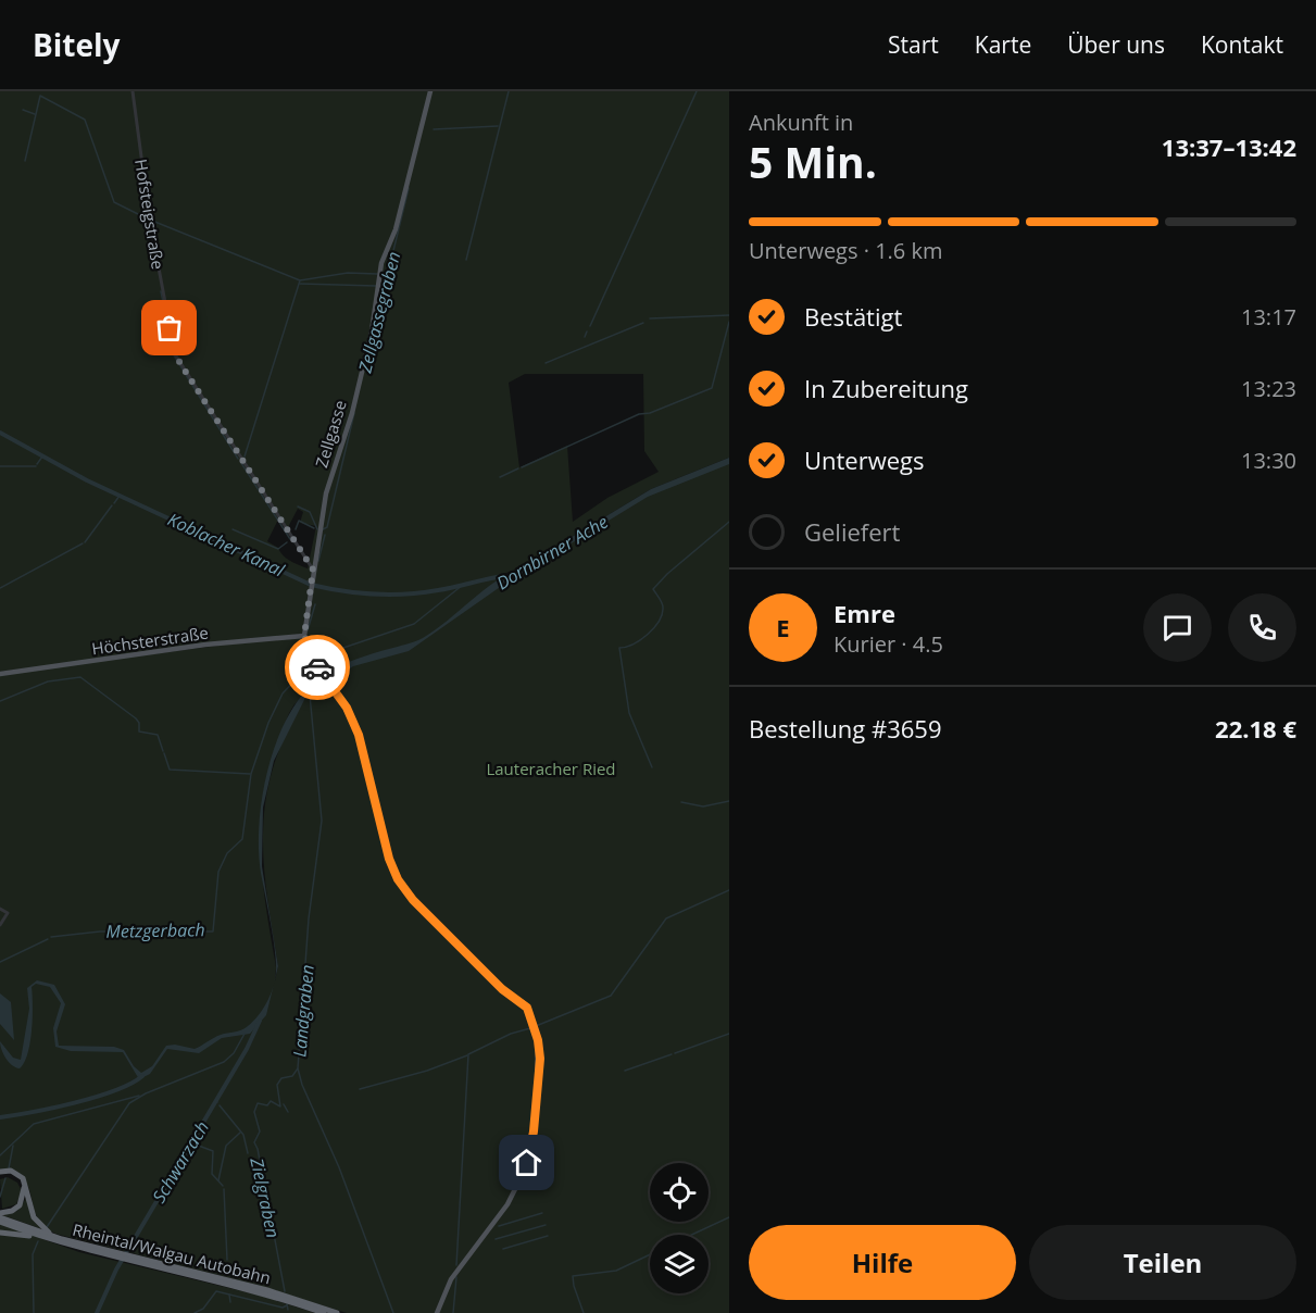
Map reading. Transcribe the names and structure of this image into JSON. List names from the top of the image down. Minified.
{"streets":{"highway":["Rheintal/Walgau Autobahn"],"main road":["Zellgasse","Höchsterstraße"],"street":["Hofsteigstraße"]},"crossings":[["Hofsteigstraße","Zellgasse"],["Zellgasse","Höchsterstraße"]],"water":["Zellgassegraben","Koblacher Kanal","Dornbirner Ache","Metzgerbach","Landgraben","Schwarzach","Zielgraben"],"parks":["Lauteracher Ried"],"page":{"header":"Bitely","nav":["Start","Karte","Über uns","Kontakt"],"heading":["5 Min.","Ankunft in","13:37–13:42"],"panel":["Emre","Kurier · 4.5","Bestellung #3659","22.18 €"],"bar":"Unterwegs · 1.6 km","list":[["Bestätigt","13:17"],["In Zubereitung","13:23"],["Unterwegs","13:30"],"Geliefert"],"round":"E","buttons":["Hilfe","Teilen"]}}
